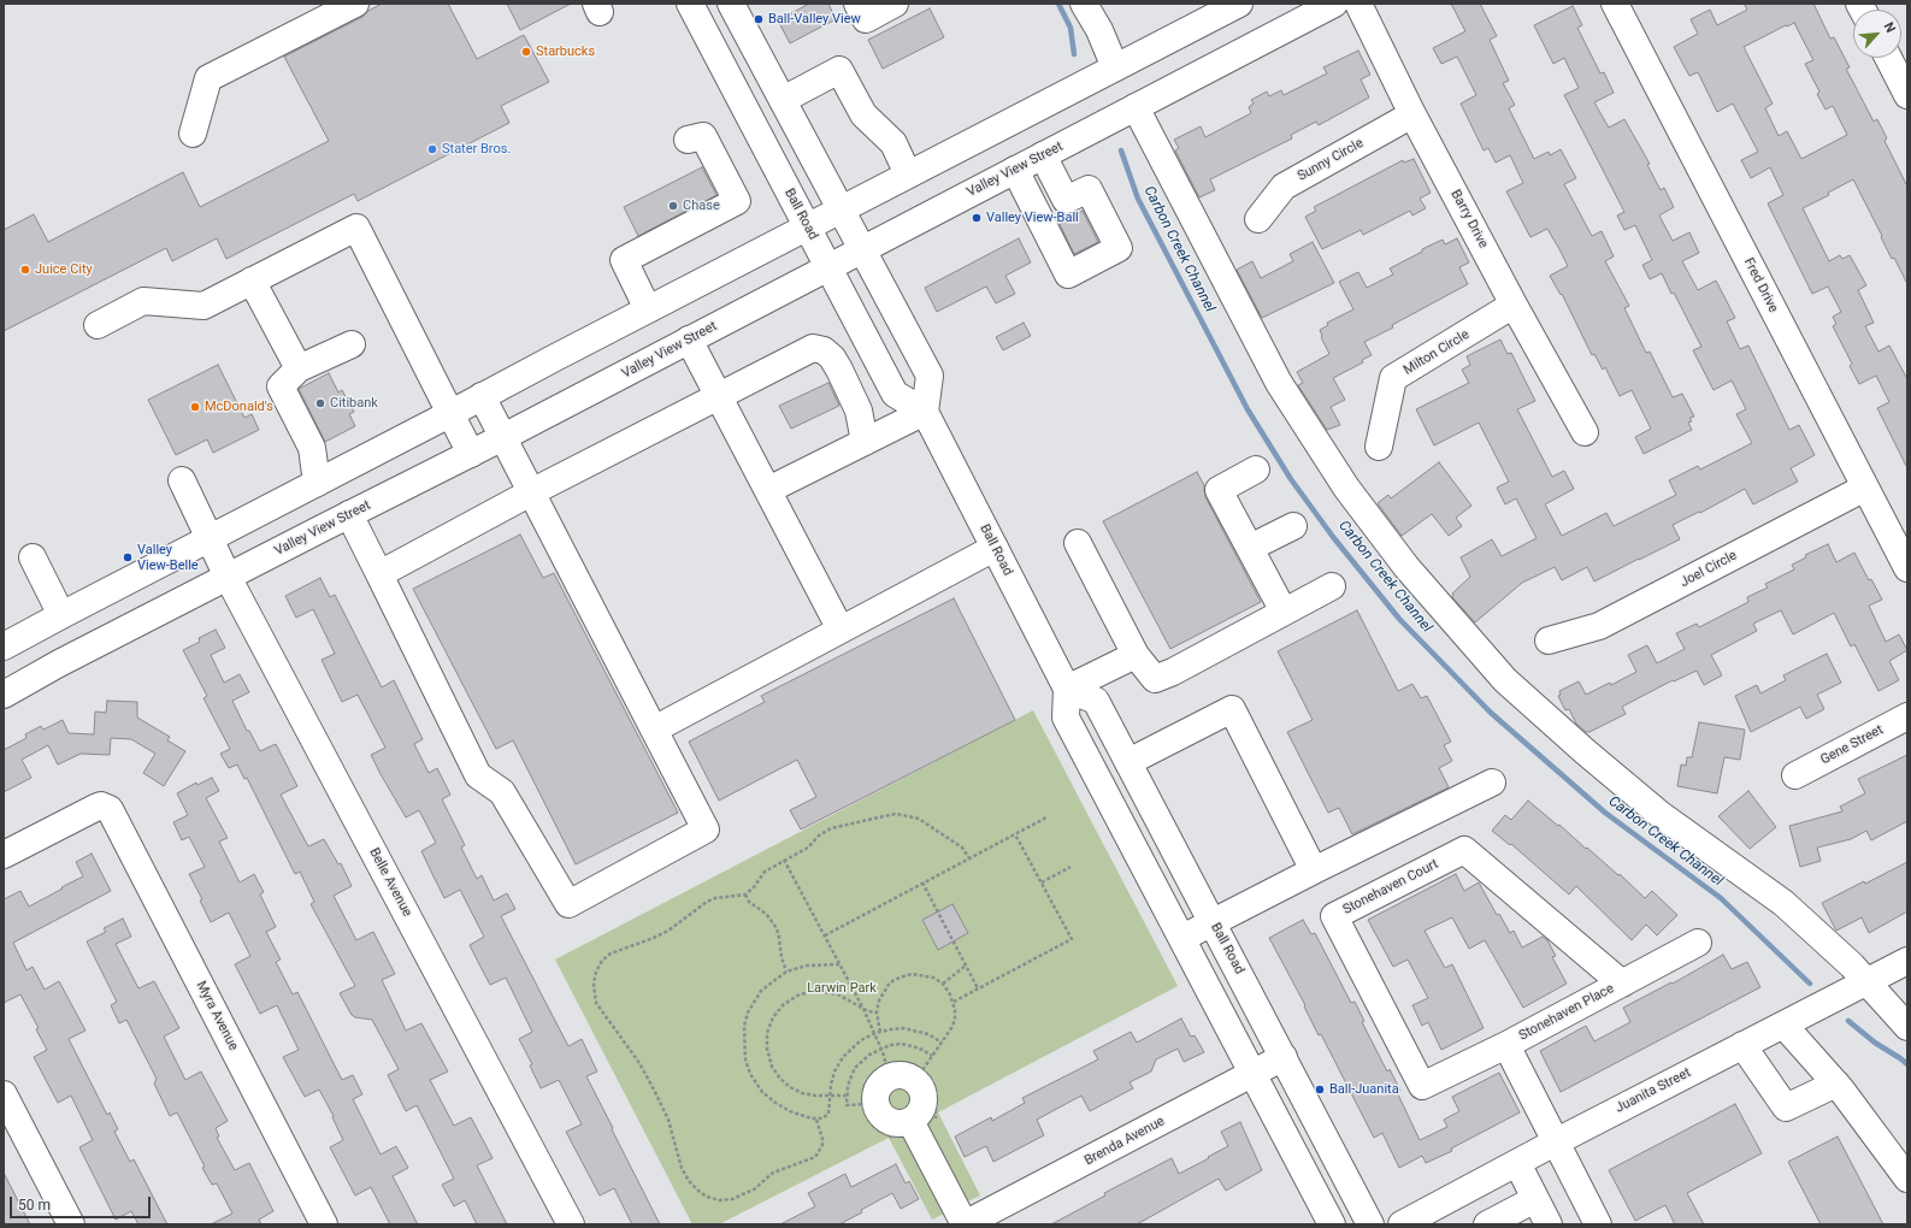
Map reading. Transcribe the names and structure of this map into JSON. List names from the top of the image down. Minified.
{"streets":{"street":["Sunny Circle","Valley View Street","Ball Road","Barry Drive","Fred Drive","Milton Circle","Joel Circle","Gene Street","Belle Avenue","Stonehaven Court","Stonehaven Place","Myra Avenue","Juanita Street","Brenda Avenue"]},"crossings":[["Sunny Circle","Barry Drive"],["Valley View Street","Ball Road"],["Valley View Street","Belle Avenue"],["Ball Road","Brenda Avenue"],["Barry Drive","Milton Circle"],["Fred Drive","Joel Circle"],["Stonehaven Court","Stonehaven Place"],["Stonehaven Place","Juanita Street"]],"water":["Carbon Creek Channel"],"parks":["Larwin Park"],"places":["Ball-Valley View","Starbucks","Stater Bros.","Chase","Valley View-Ball","Juice City","Citibank","McDonald's","Valley View-Belle","Ball-Juanita"],"scale_bar":"50 m","north":"top right"}
